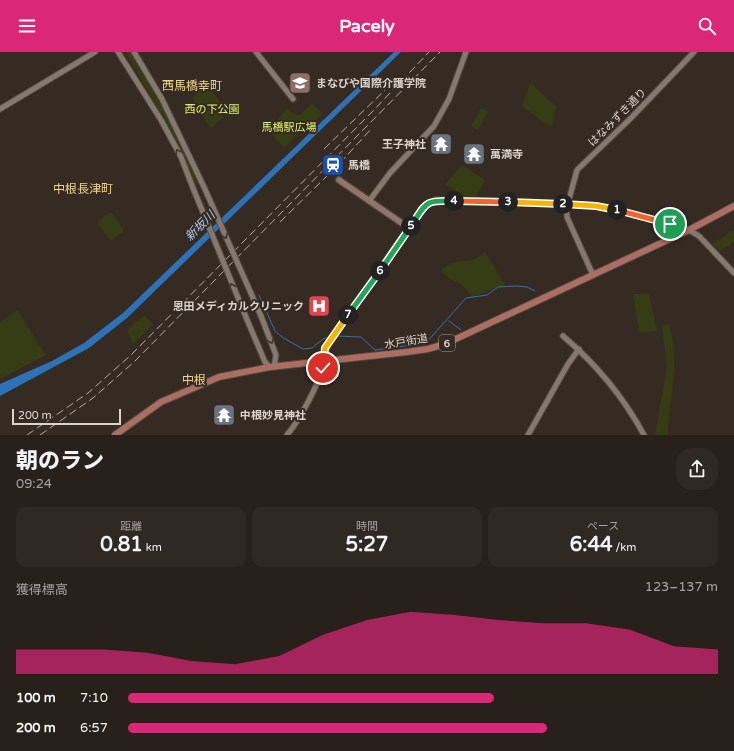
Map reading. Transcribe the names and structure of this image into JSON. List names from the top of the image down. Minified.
{"streets":{"highway":["水戸街道","6"],"street":["はなみずき通り"]},"districts":["西馬橋幸町","中根長津町","中根"],"water":["新坂川"],"parks":["西の下公園","馬橋駅広場"],"places":{"school or university":["まなびや国際介護学院"],"temple":["王子神社","萬満寺","中根妙見神社"],"station":["馬橋"],"hospital":["恩田メディカルクリニック"]},"scale_bar":"200 m","page":{"header":"Pacely","pins":["4","3","2","1","5","6","7"],"scale":"200 m","heading":["朝のラン","09:24"],"stats":[["距離","0.81 km"],["時間","5:27"],["ペース","6:44 /km"]],"chart":["獲得標高","123–137 m"],"list":[{"name":"100 m","note":"7:10"},{"name":"200 m","note":"6:57"}]}}
